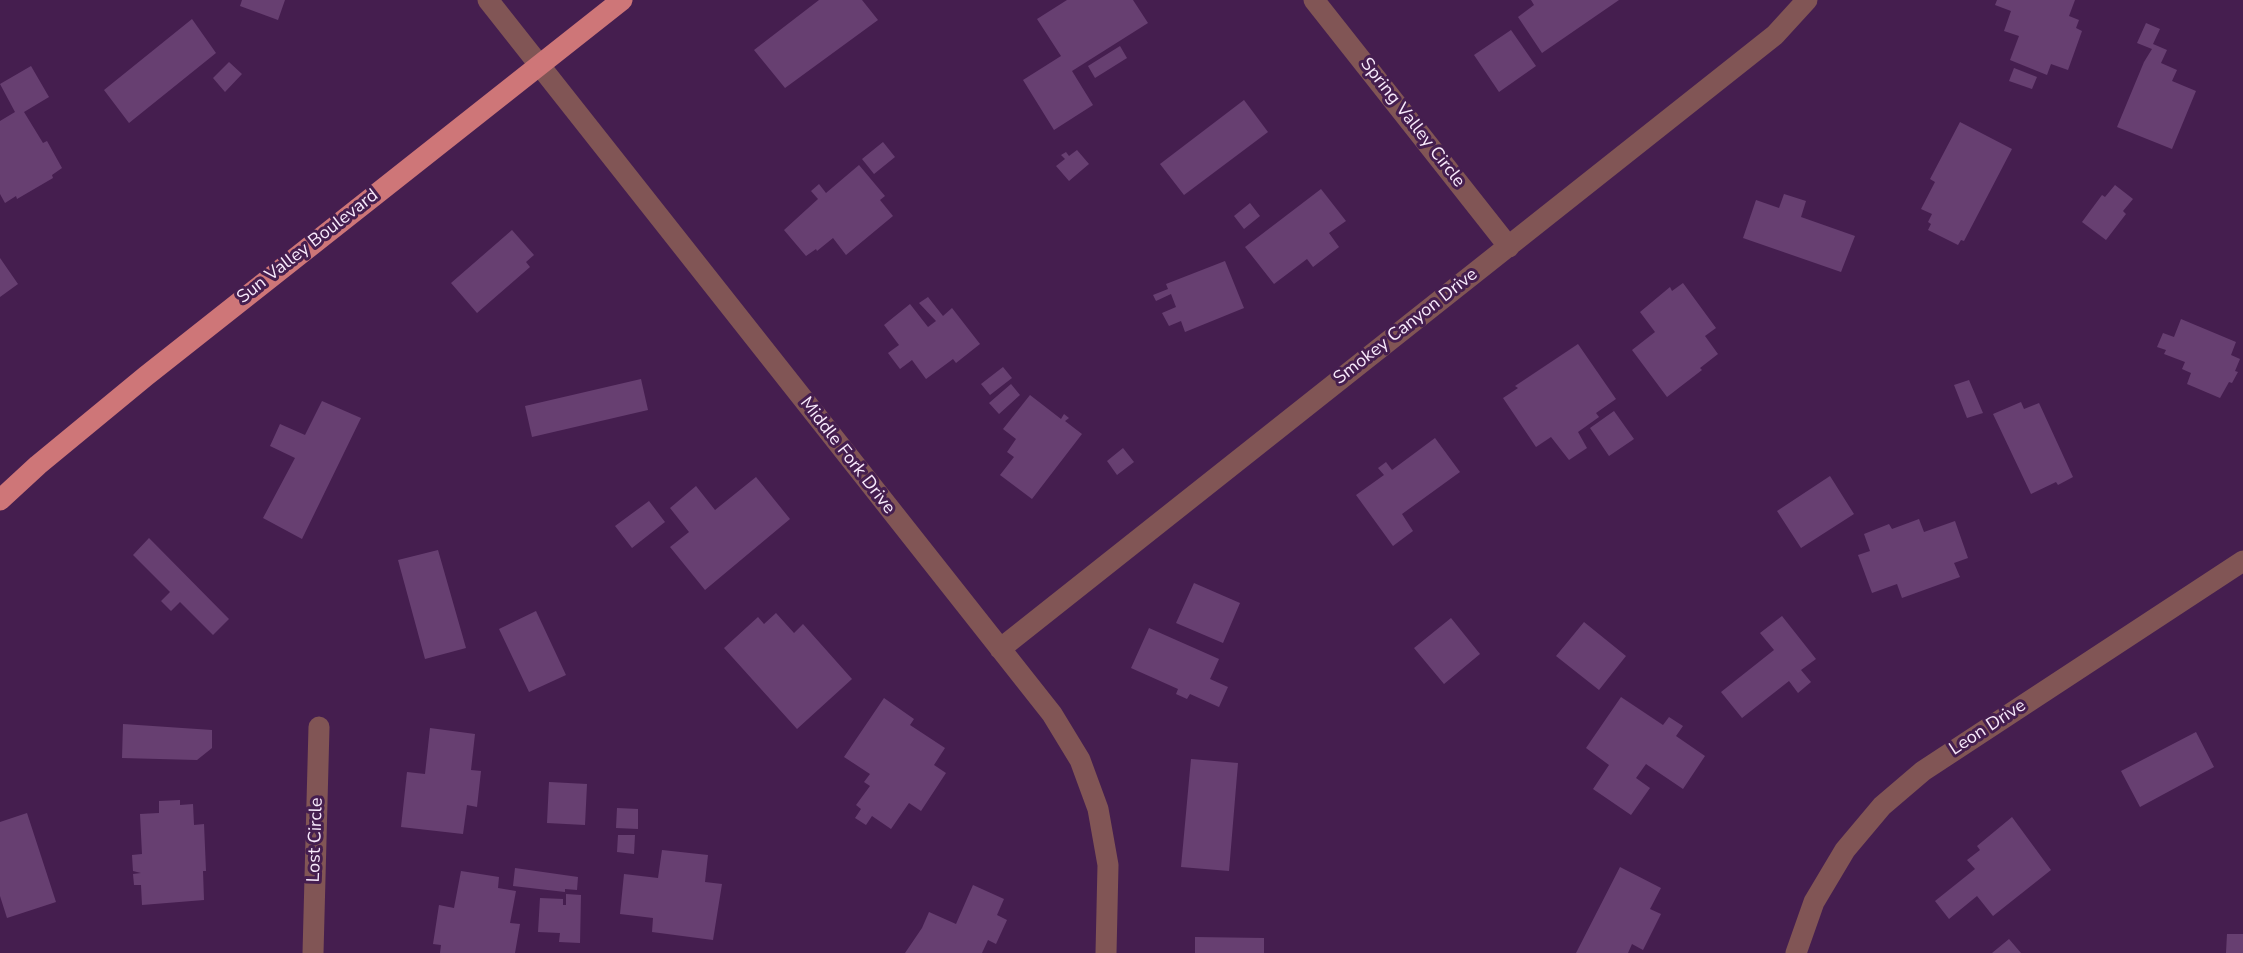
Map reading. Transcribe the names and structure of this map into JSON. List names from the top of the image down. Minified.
{"streets":{"main road":["Sun Valley Boulevard"],"street":["Spring Valley Circle","Smokey Canyon Drive","Middle Fork Drive","Leon Drive","Lost Circle"]},"crossings":[["Spring Valley Circle","Smokey Canyon Drive"],["Sun Valley Boulevard","Middle Fork Drive"],["Smokey Canyon Drive","Middle Fork Drive"]]}
